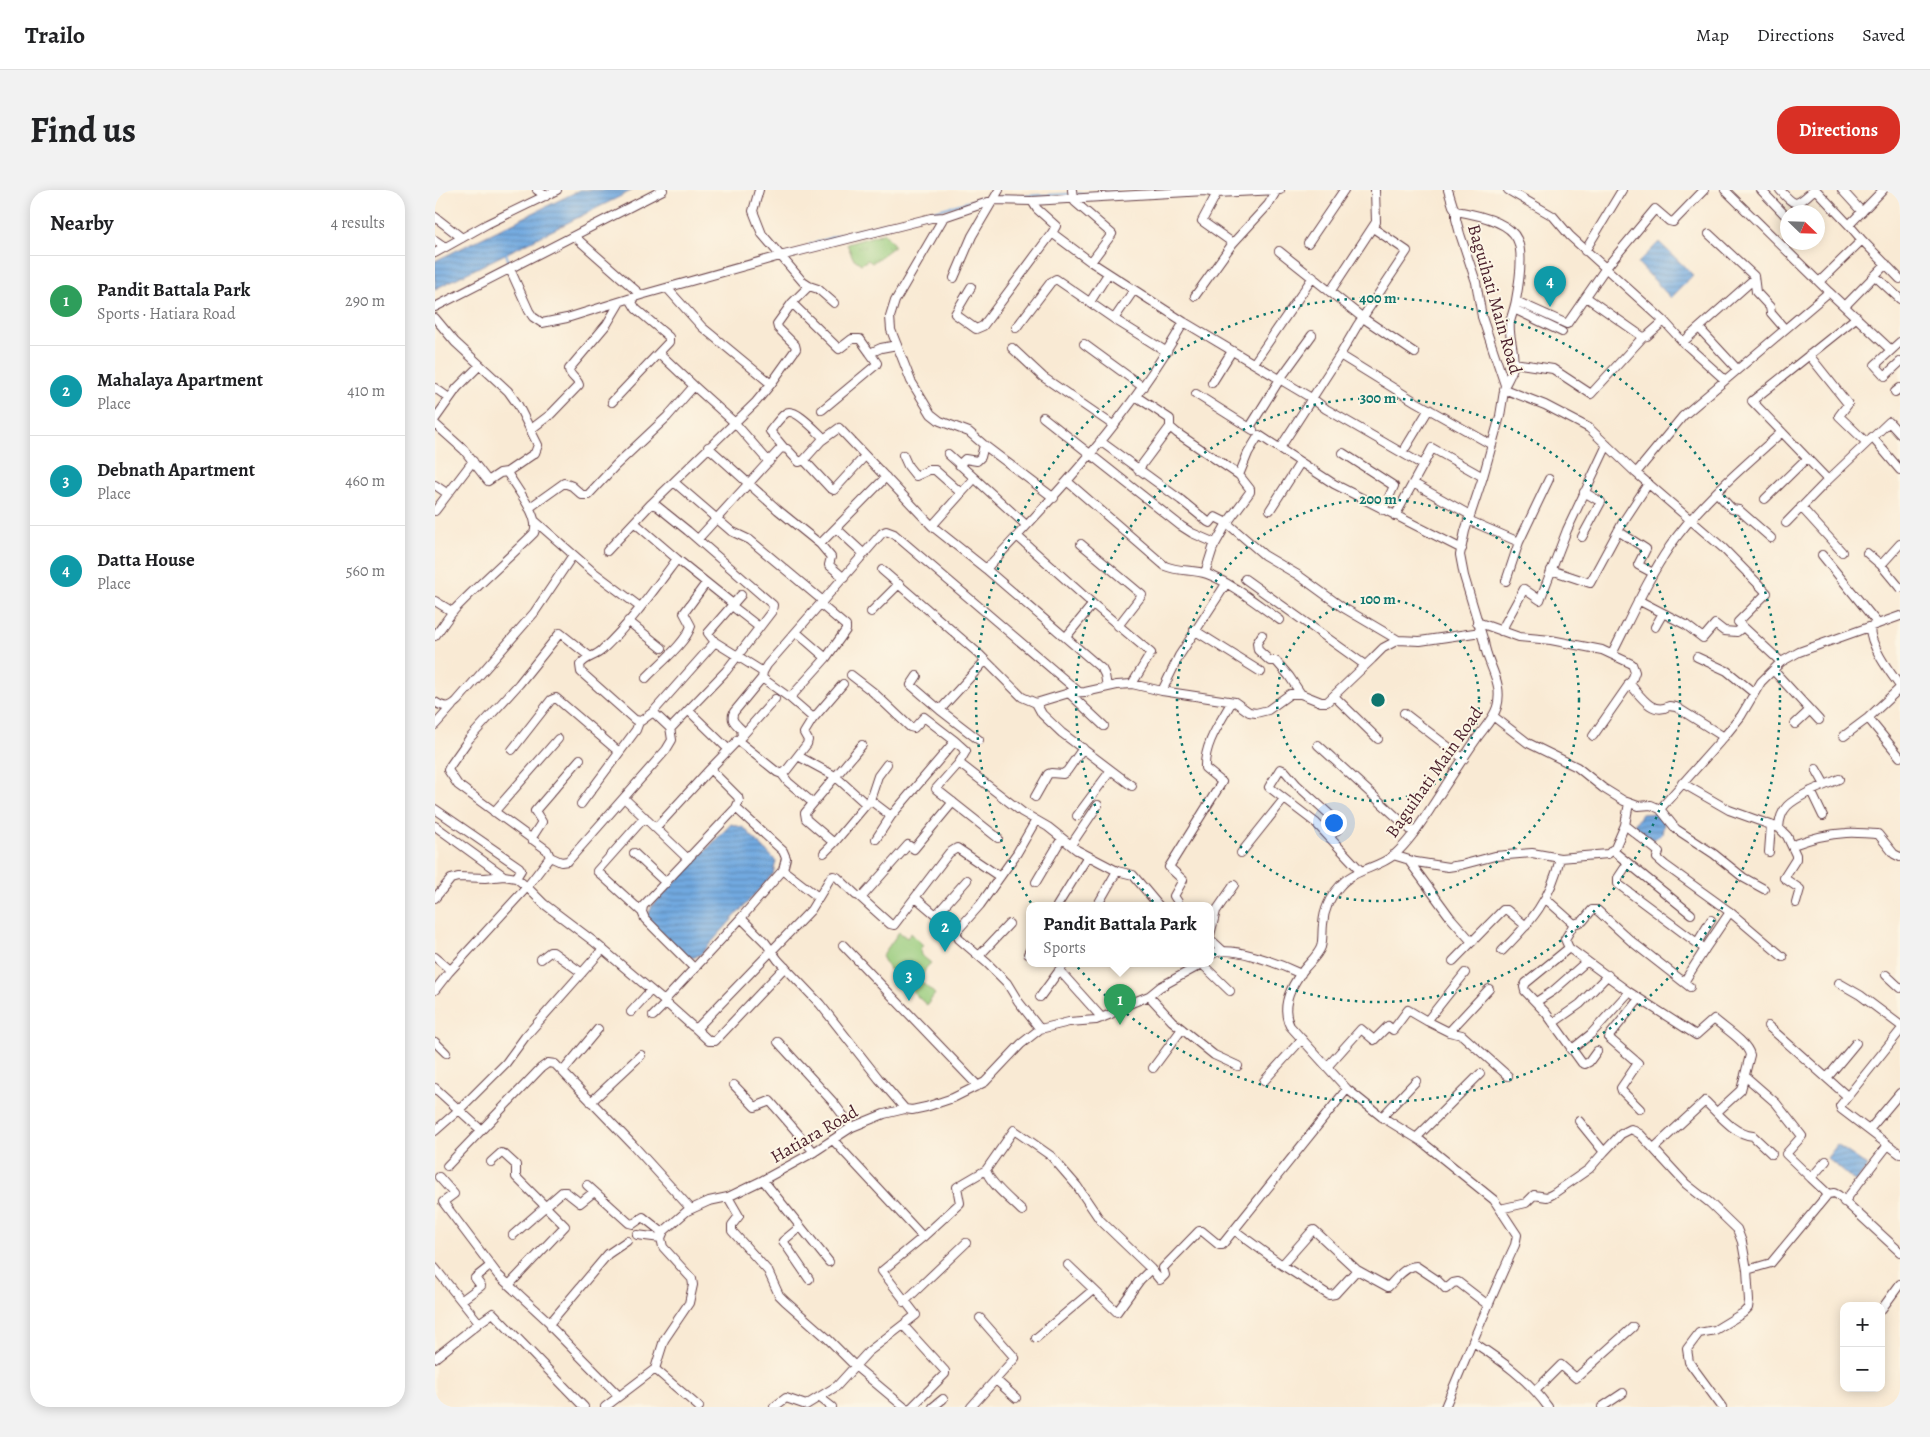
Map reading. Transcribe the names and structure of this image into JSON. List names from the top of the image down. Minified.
{"streets":{"street":["Baguihati Main Road","Hatiara Road"]},"north":"bottom right","page":{"header":"Trailo","nav":["Map","Directions","Saved"],"title":"Find us","buttons":"Directions","heading":["Nearby","4 results"],"list":[{"mark":"1","name":"Pandit Battala Park","note":"Sports · Hatiara Road","value":"290 m"},{"mark":"2","name":"Mahalaya Apartment","note":"Place","value":"410 m"},{"mark":"3","name":"Debnath Apartment","note":"Place","value":"460 m"},{"mark":"4","name":"Datta House","note":"Place","value":"560 m"}],"pins":["4","2","3","1"],"popup":["Pandit Battala Park","Sports"],"map_buttons":["+","−"]},"rings":["400 m","300 m","200 m","100 m"]}
